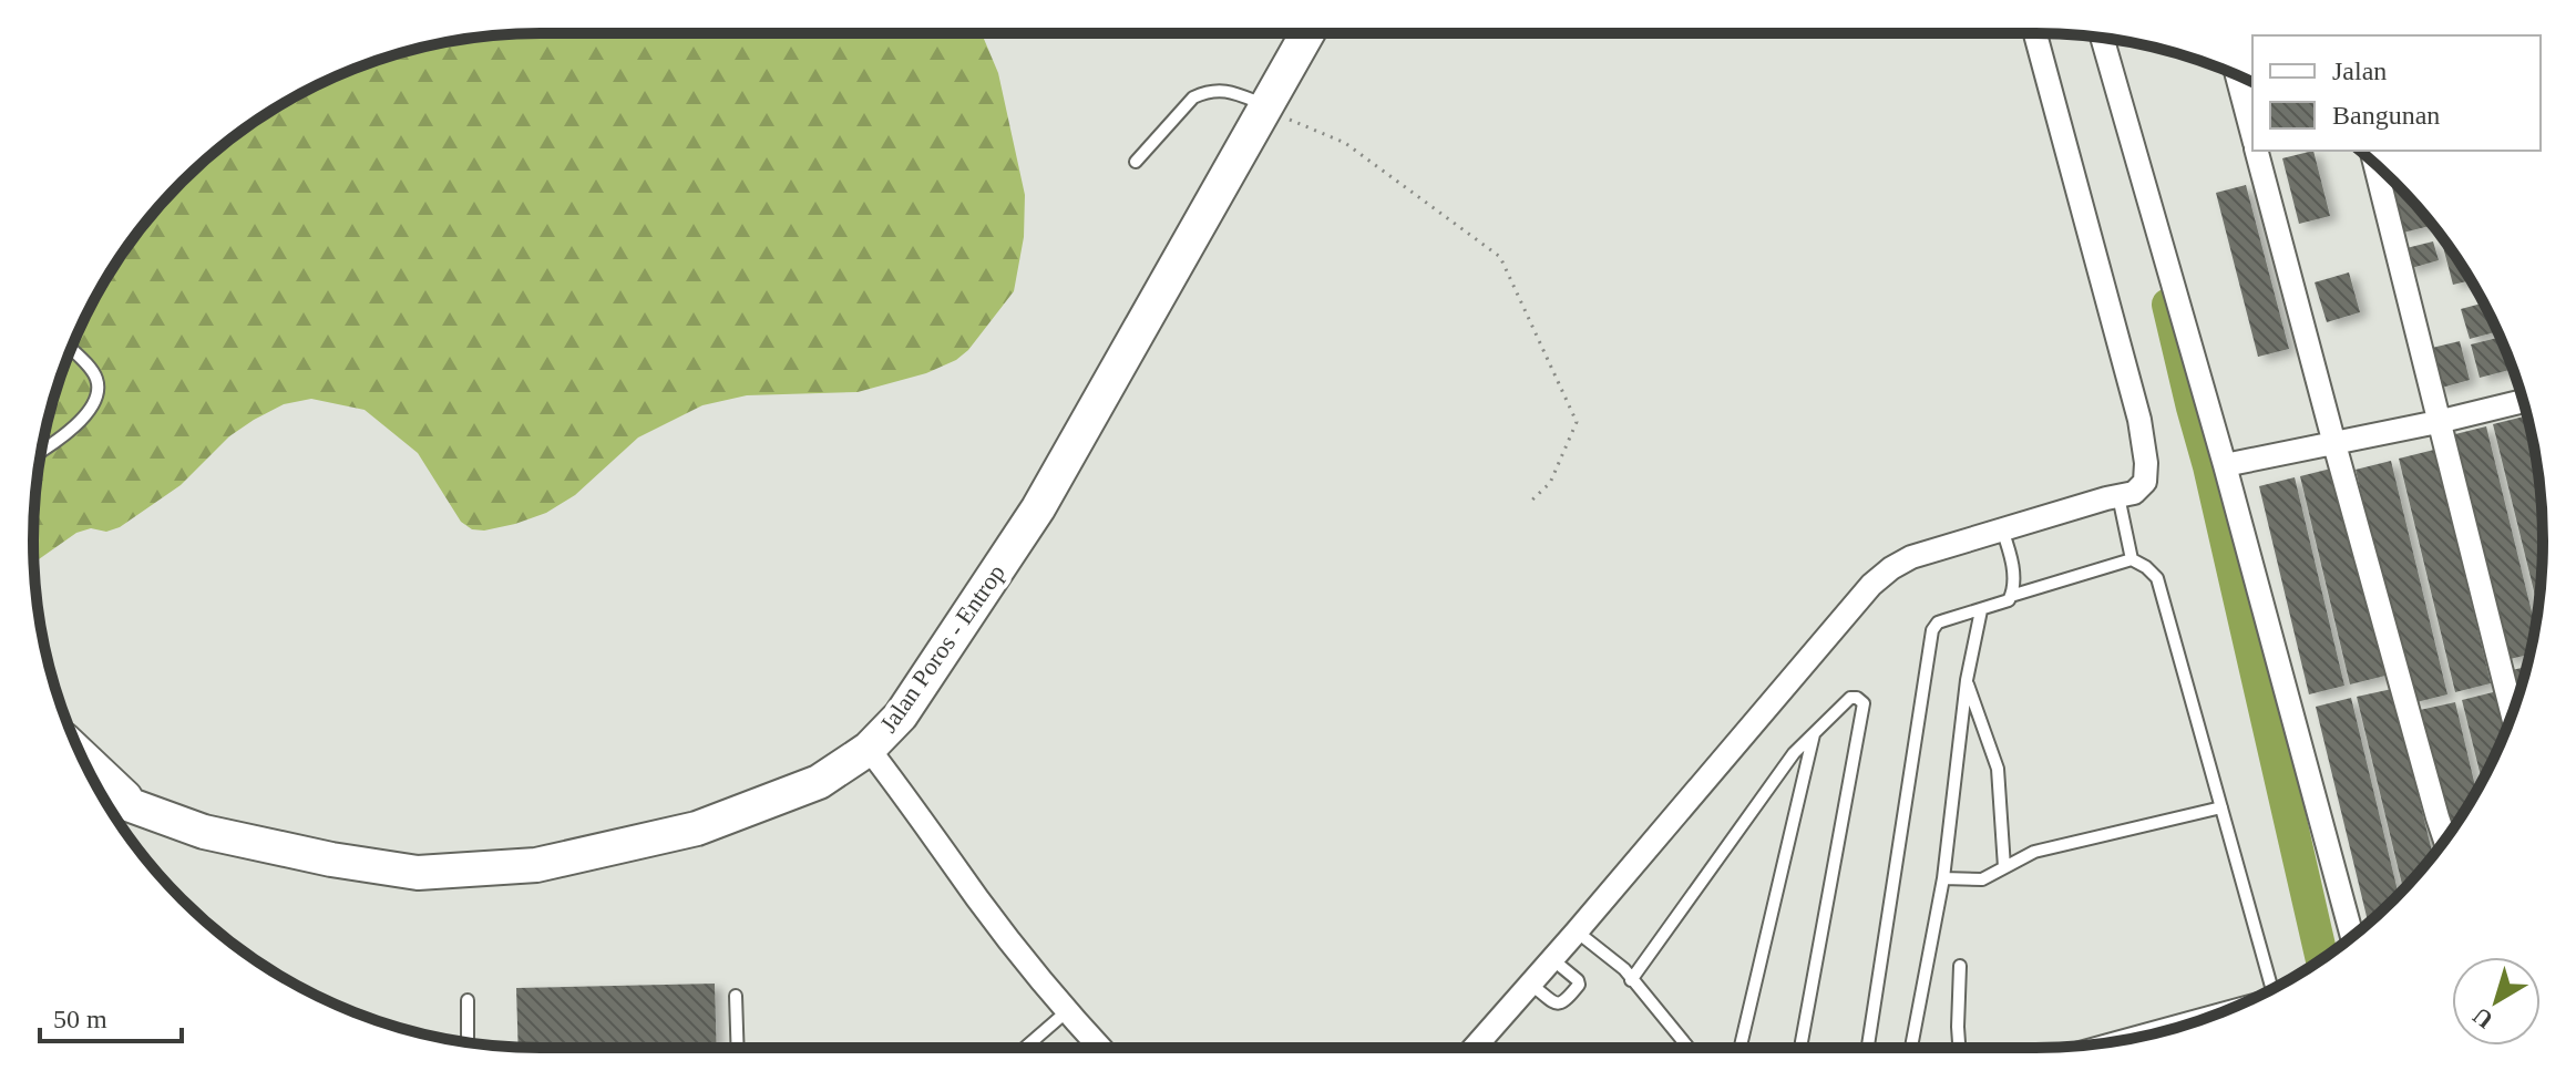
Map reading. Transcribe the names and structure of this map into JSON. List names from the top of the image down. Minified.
{"streets":{"main road":["Jalan Poros - Entrop"]},"legend":["Jalan","Bangunan"],"scale_bar":"50 m","north":"bottom left"}
